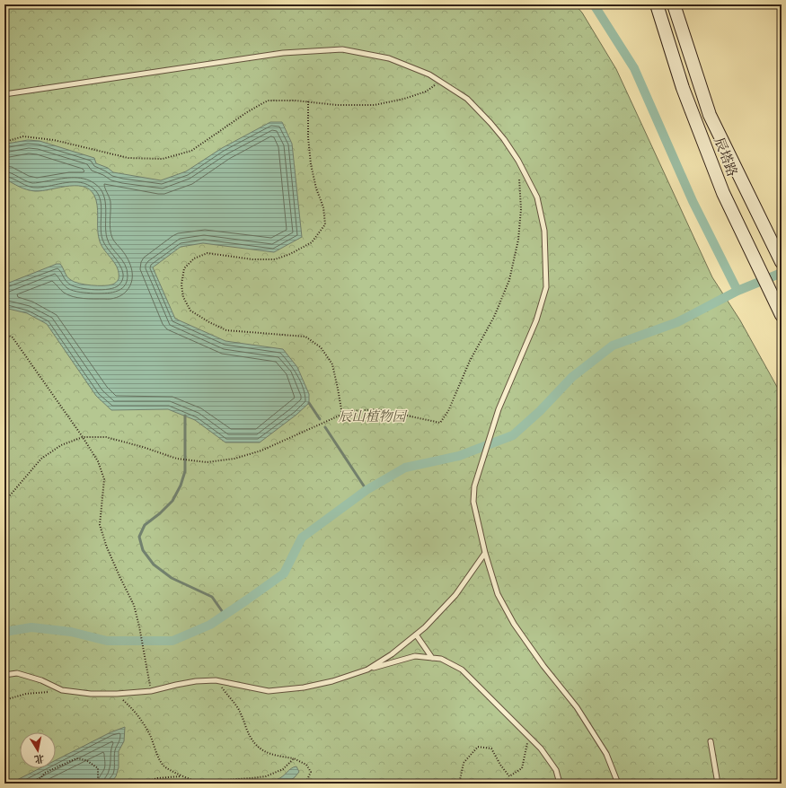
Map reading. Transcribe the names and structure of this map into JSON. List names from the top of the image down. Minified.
{"streets":{"main road":["辰塔路"]},"parks":["辰山植物园"],"north":"bottom"}
